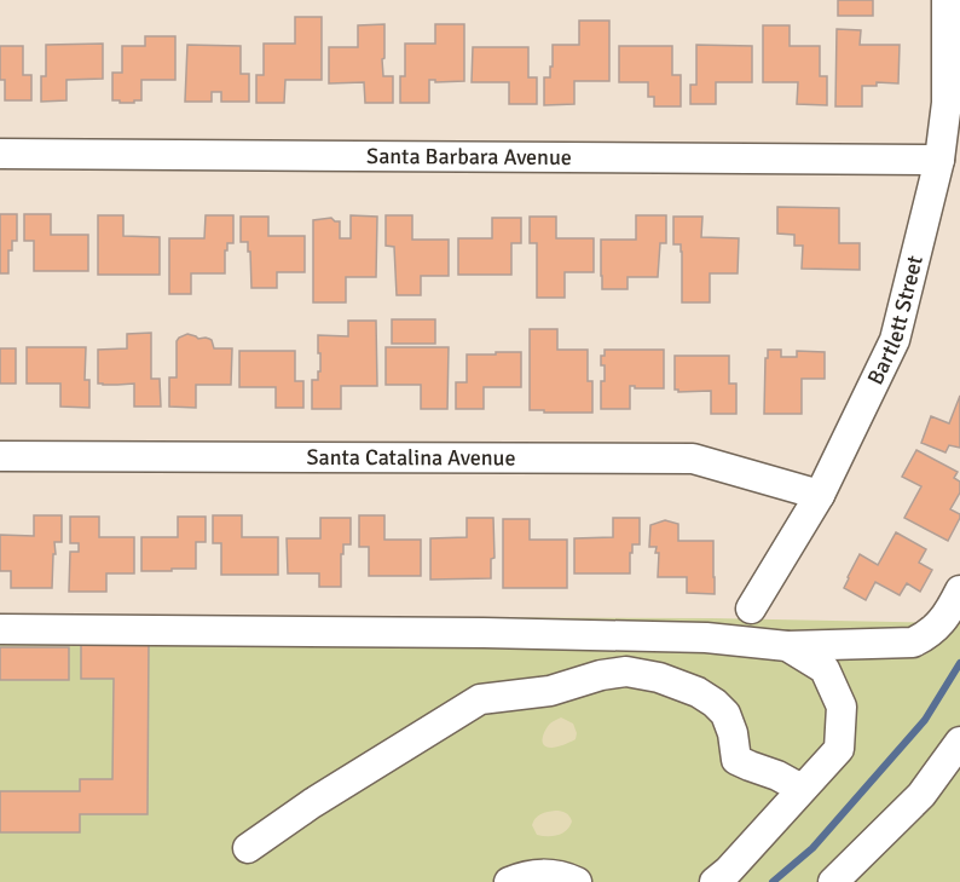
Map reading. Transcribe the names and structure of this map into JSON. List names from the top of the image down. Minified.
{"streets":{"street":["Santa Barbara Avenue","Bartlett Street","Santa Catalina Avenue"]},"crossings":[["Santa Barbara Avenue","Bartlett Street"],["Bartlett Street","Santa Catalina Avenue"]]}
